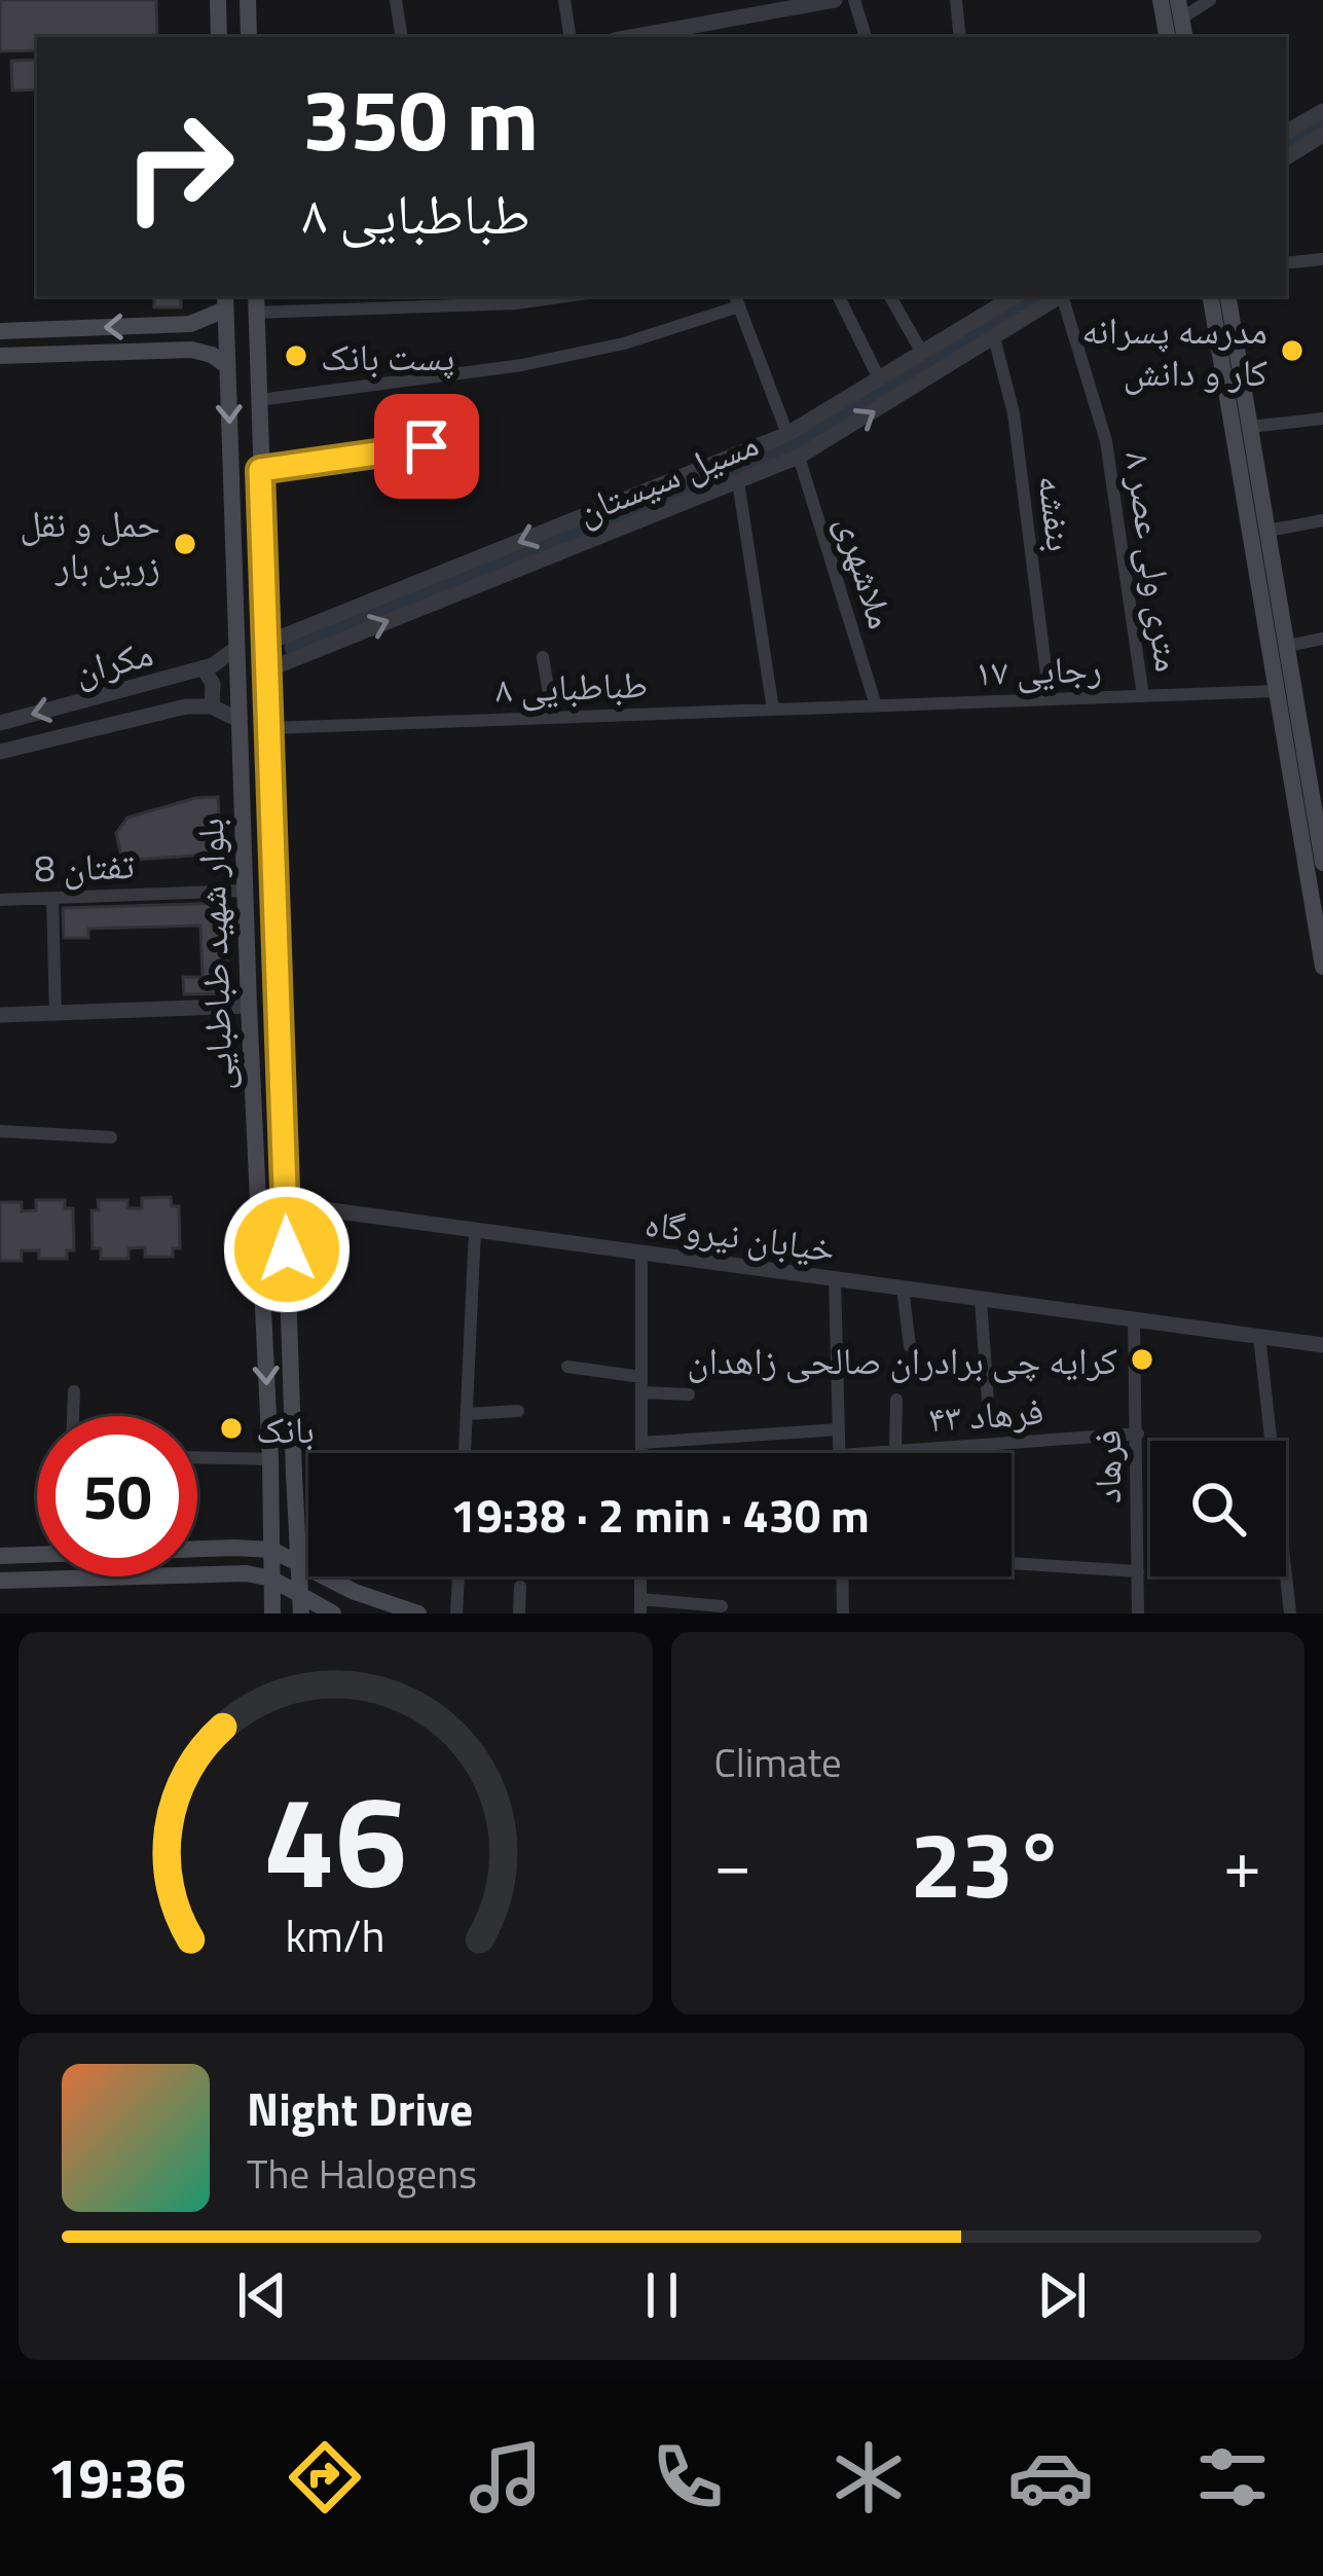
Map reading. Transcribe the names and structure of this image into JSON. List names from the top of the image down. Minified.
{"streets":{"main road":["بلوار شهید طباطبایی"],"street":["مسیل سیستان","بنفشه","۸ متری ولی عصر","ملاشهری","مکران","رجایی ۱۷","طباطبایی ۸","تفتان 8","خیابان نیروگاه","فرهاد ۴۳","فرهاد"]},"crossings":[["مسیل سیستان","بنفشه"],["مسیل سیستان","ملاشهری"],["مسیل سیستان","بلوار شهید طباطبایی"],["بنفشه","رجایی ۱۷"],["۸ متری ولی عصر","رجایی ۱۷"],["ملاشهری","رجایی ۱۷"],["ملاشهری","طباطبایی ۸"],["مکران","بلوار شهید طباطبایی"],["رجایی ۱۷","طباطبایی ۸"],["طباطبایی ۸","بلوار شهید طباطبایی"],["تفتان 8","بلوار شهید طباطبایی"],["بلوار شهید طباطبایی","خیابان نیروگاه"],["خیابان نیروگاه","فرهاد"],["فرهاد ۴۳","فرهاد"]],"places":["مدرسه پسرانه کار و دانش","پست بانک","حمل و نقل زرین بار","کرایه چی برادران صالحی زاهدان","بانک"],"page":{"turn":["350 m","طباطبایی ۸"],"limit":"50","trip":"19:38 · 2 min · 430 m","tile":"Climate","heat":["−","23°","+"],"song":["Night Drive","The Halogens"],"tabs":"19:36","gauge":["46","km/h"]}}
